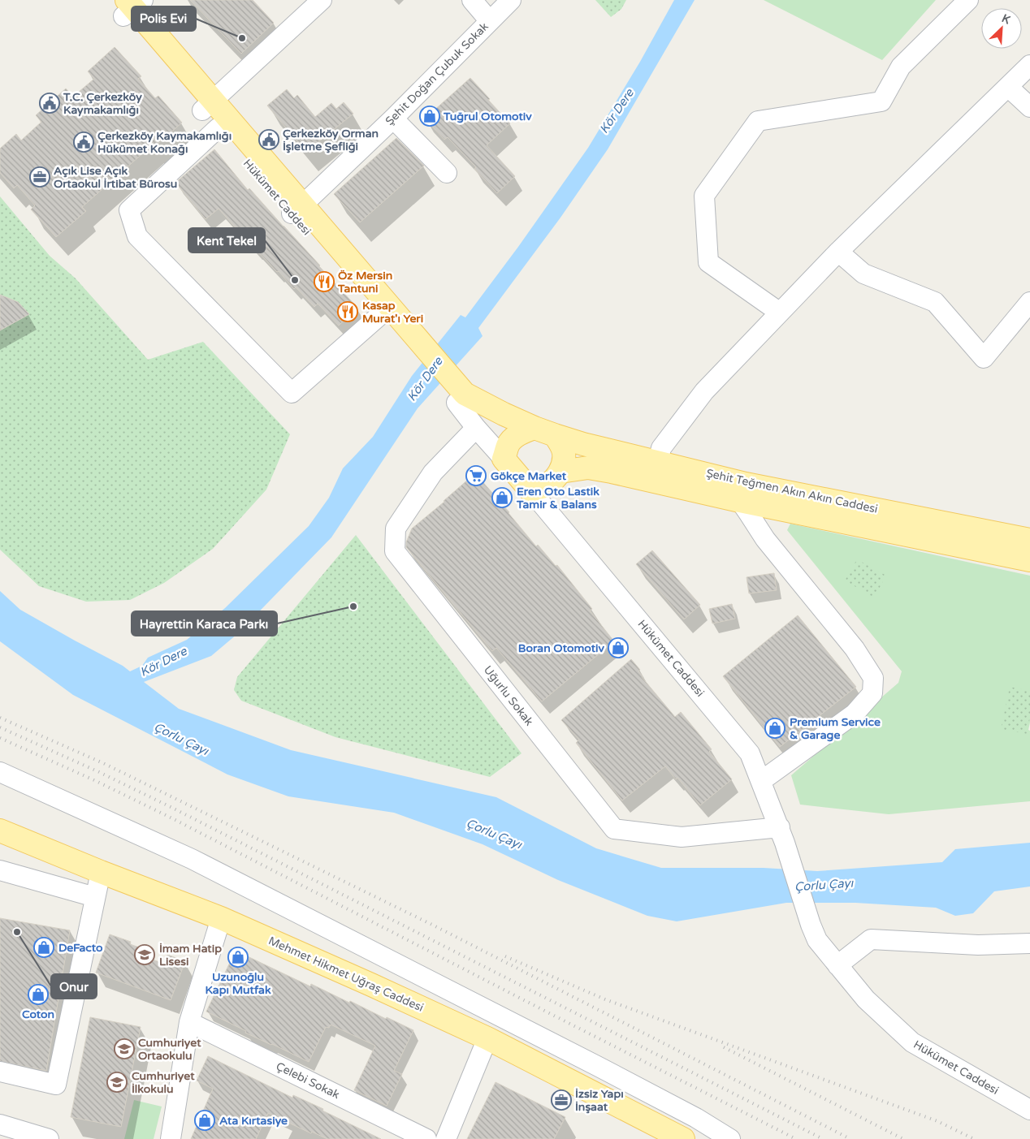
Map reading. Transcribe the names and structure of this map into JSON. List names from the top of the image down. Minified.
{"streets":{"main road":["Hükümet Caddesi","Şehit Teğmen Akın Akın Caddesi","Mehmet Hikmet Uğraş Caddesi"],"street":["Şehit Doğan Çubuk Sokak","Uğurlu Sokak","Çelebi Sokak"]},"crossings":[["Şehit Doğan Çubuk Sokak","Hükümet Caddesi"],["Hükümet Caddesi","Şehit Teğmen Akın Akın Caddesi"],["Hükümet Caddesi","Uğurlu Sokak"]],"water":["Kör Dere","Çorlu Çayı"],"places":{"other":["Polis Evi","Kent Tekel","Hayrettin Karaca Parkı","Onur"],"public building":["T.C. Çerkezköy Kaymakamlığı","Çerkezköy Orman İşletme Şefliği","Çerkezköy Kaymakamlığı Hükümet Konağı"],"shop":["Tuğrul Otomotiv","Eren Oto Lastik Tamir & Balans","Boran Otomotiv","Premium Service & Garage","DeFacto","Uzunoğlu Kapı Mutfak","Coton","Ata Kırtasiye"],"office":["Açık Lise Açık Ortaokul İrtibat Bürosu","İzsiz Yapı İnşaat"],"restaurant":["Öz Mersin Tantuni","Kasap Murat'ı Yeri"],"supermarket":["Gökçe Market"],"school or university":["İmam Hatip Lisesi","Cumhuriyet Ortaokulu","Cumhuriyet İlkokulu"]},"north":"top right"}
